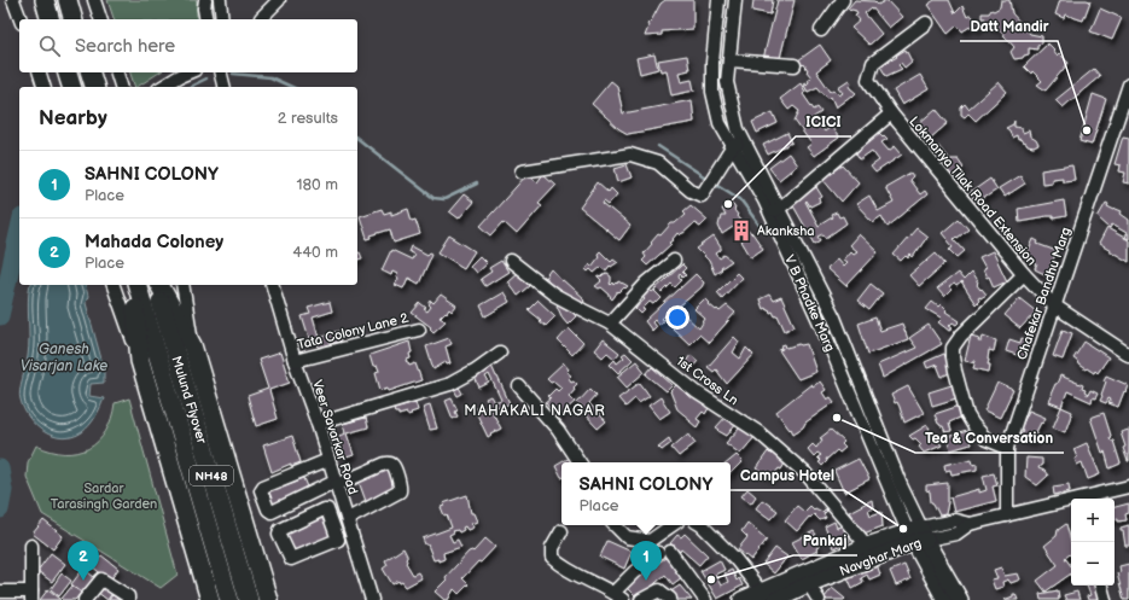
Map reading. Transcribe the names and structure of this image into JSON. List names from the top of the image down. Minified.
{"streets":{"highway":["Mulund Flyover","NH48"],"main road":["V B Phadke Marg","Navghar Marg"],"street":["Lokmanya Tilak Road Extension","Chafekar Bandhu Marg","Tata Colony Lane 2","1st Cross Ln","Veer Savarkar Road"]},"crossings":[["Lokmanya Tilak Road Extension","Chafekar Bandhu Marg"],["Chafekar Bandhu Marg","Navghar Marg"],["V B Phadke Marg","Navghar Marg"],["Tata Colony Lane 2","Veer Savarkar Road"],["1st Cross Ln","Navghar Marg"]],"districts":["MAHAKALI NAGAR"],"water":["Ganesh Visarjan Lake"],"parks":["Sardar Tarasingh Garden"],"places":{"other":["Datt Mandir","ICICI","Tea & Conversation","Campus Hotel","Pankaj"],"building":["Akanksha"]},"page":{"search":"Search here","heading":["Nearby","2 results"],"list":[{"mark":"1","name":"SAHNI COLONY","note":"Place","value":"180 m"},{"mark":"2","name":"Mahada Coloney","note":"Place","value":"440 m"}],"popup":["SAHNI COLONY","Place"],"map_buttons":["+","−"],"pins":["1","2"]}}
